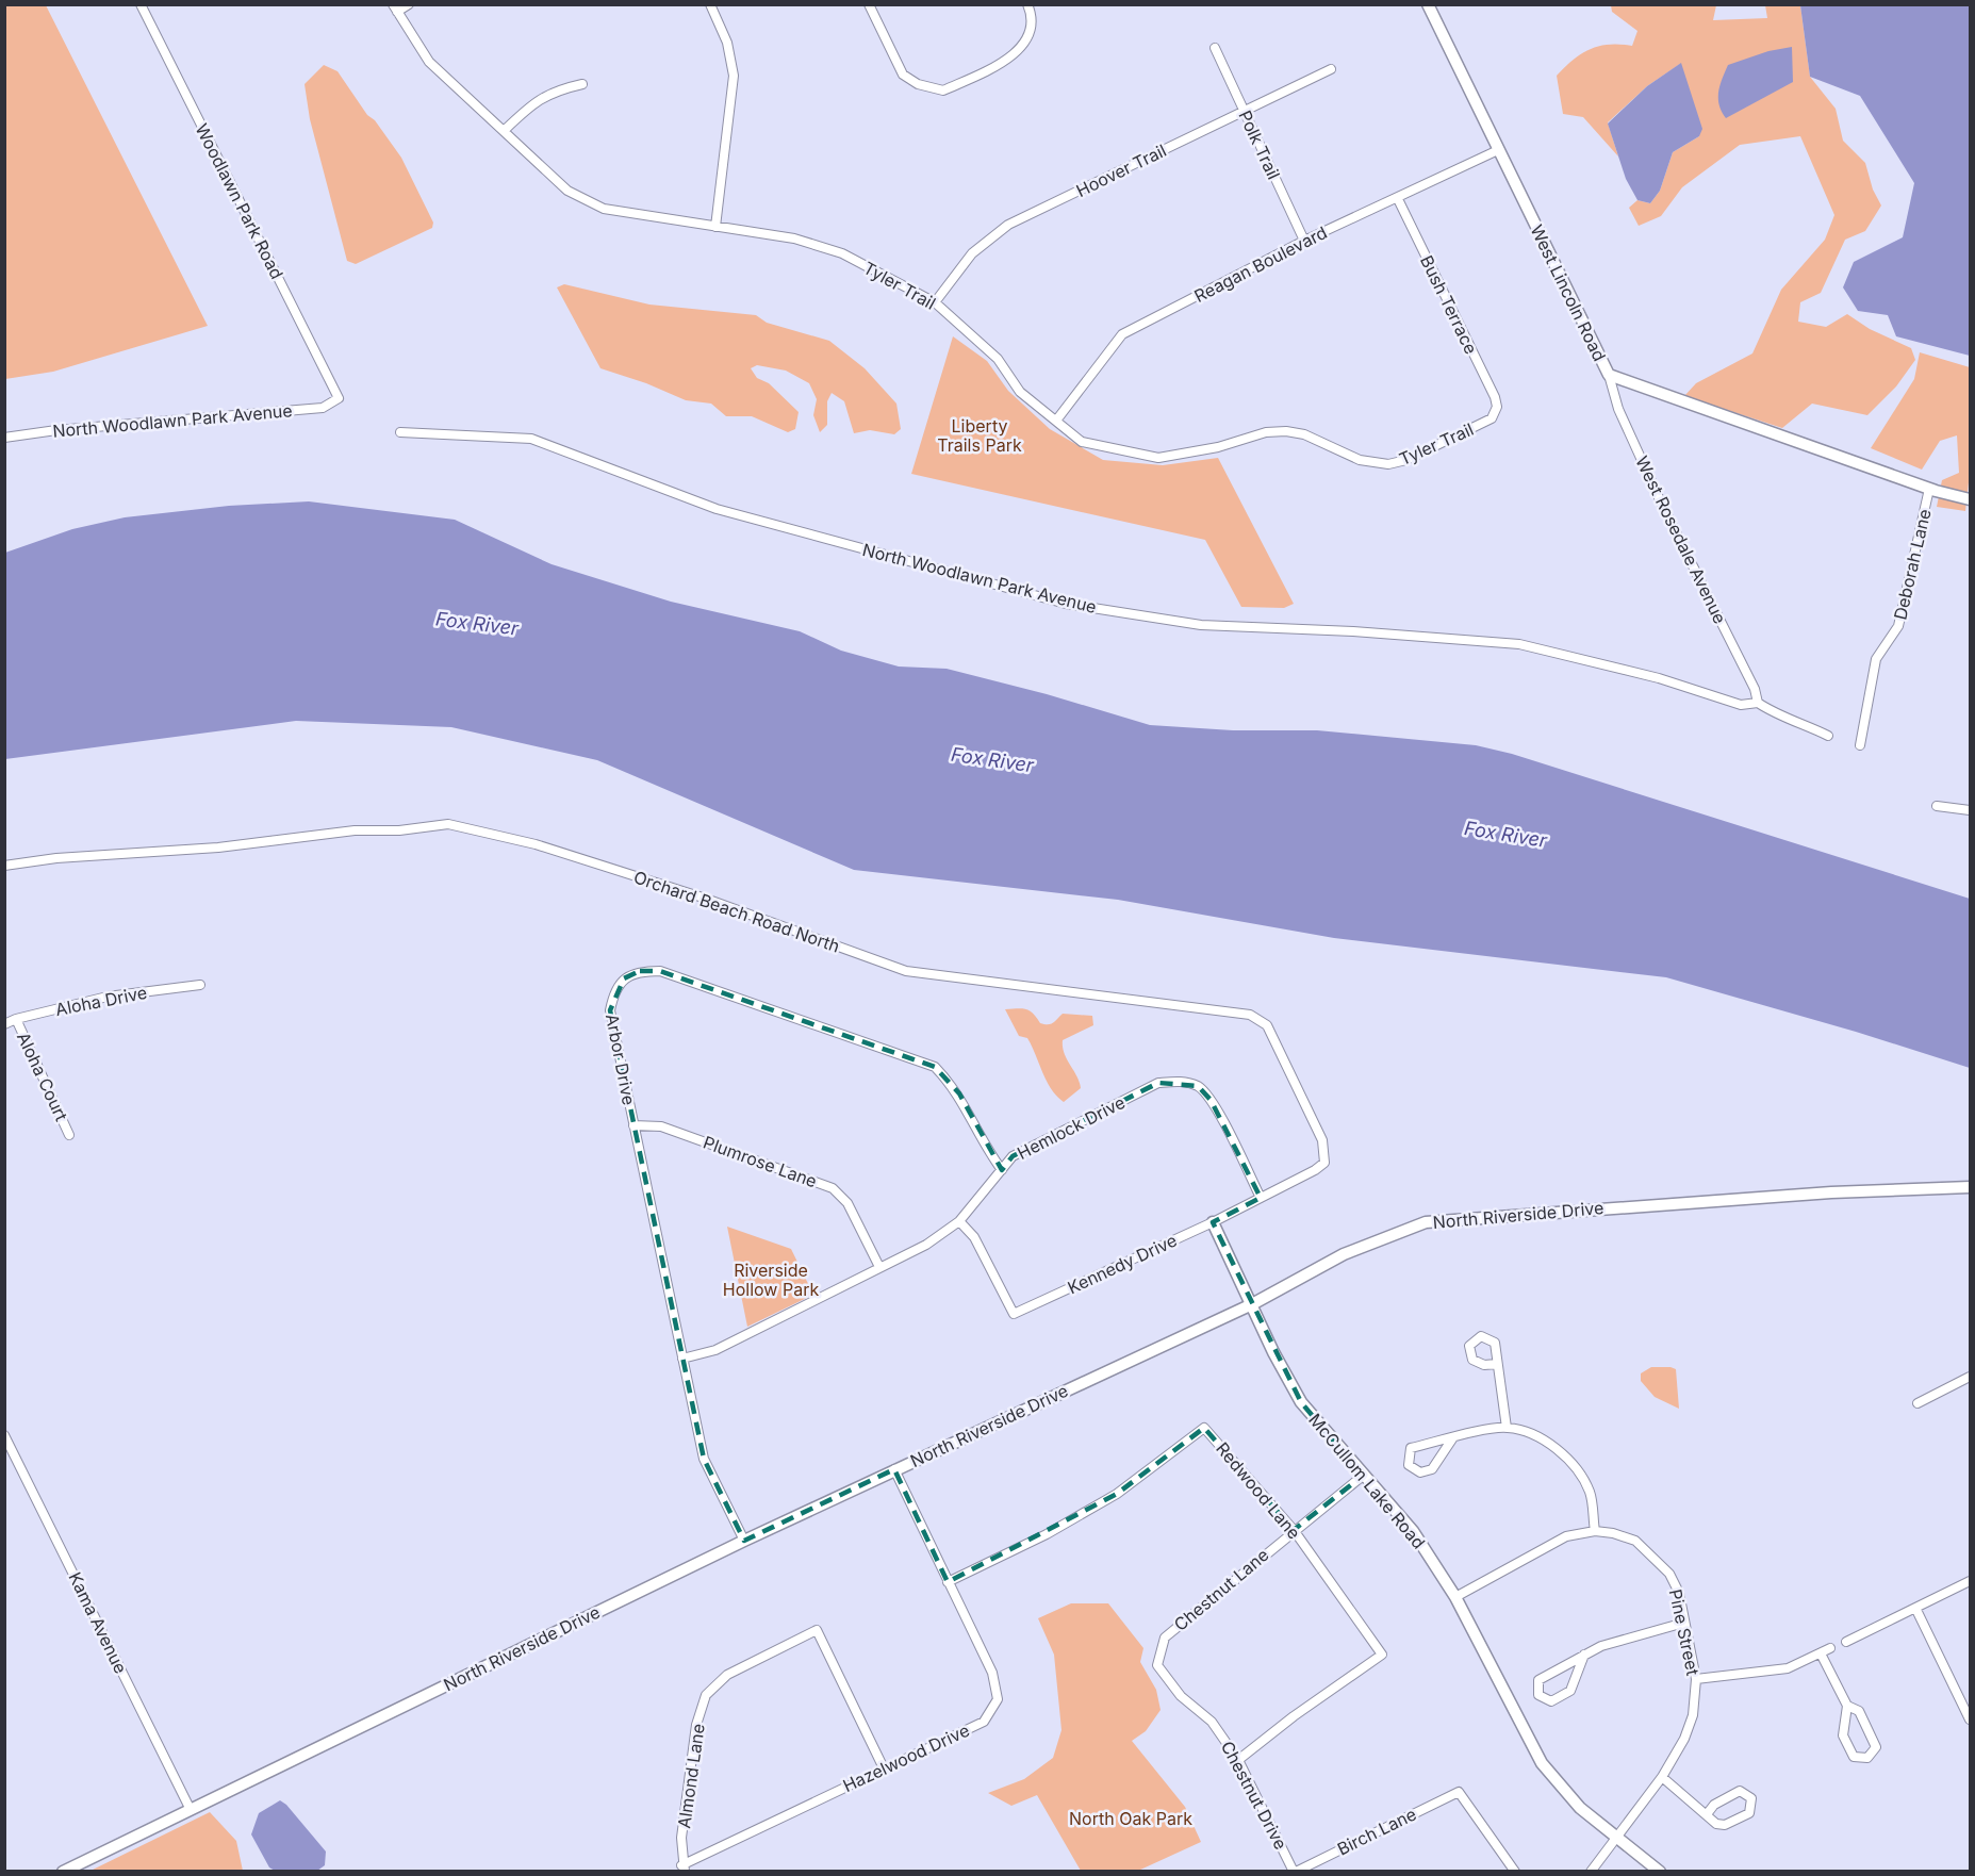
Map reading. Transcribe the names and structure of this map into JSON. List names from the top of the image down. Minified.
{"streets":{"street":["Polk Trail","Hoover Trail","Woodlawn Park Road","Reagan Boulevard","Tyler Trail","West Lincoln Road","Bush Terrace","North Woodlawn Park Avenue","West Rosedale Avenue","Deborah Lane","Orchard Beach Road North","Aloha Drive","Arbor Drive","Aloha Court","Hemlock Drive","Plumrose Lane","North Riverside Drive","Kennedy Drive","McCullom Lake Road","Redwood Lane","Chestnut Lane","Kama Avenue","Pine Street","Hazelwood Drive","Almond Lane","Chestnut Drive","Birch Lane"]},"crossings":[["Polk Trail","Hoover Trail"],["Polk Trail","Reagan Boulevard"],["Hoover Trail","Tyler Trail"],["Woodlawn Park Road","North Woodlawn Park Avenue"],["Reagan Boulevard","Tyler Trail"],["Reagan Boulevard","West Lincoln Road"],["Reagan Boulevard","Bush Terrace"],["Tyler Trail","Bush Terrace"],["West Lincoln Road","West Rosedale Avenue"],["West Lincoln Road","Deborah Lane"],["North Woodlawn Park Avenue","West Rosedale Avenue"],["Orchard Beach Road North","Kennedy Drive"],["Aloha Drive","Aloha Court"],["Arbor Drive","Hemlock Drive"],["Arbor Drive","Plumrose Lane"],["Arbor Drive","North Riverside Drive"],["Hemlock Drive","Plumrose Lane"],["Hemlock Drive","Kennedy Drive"],["North Riverside Drive","McCullom Lake Road"],["North Riverside Drive","Kama Avenue"],["North Riverside Drive","Hazelwood Drive"],["Kennedy Drive","McCullom Lake Road"],["McCullom Lake Road","Chestnut Lane"],["McCullom Lake Road","Pine Street"],["Redwood Lane","Chestnut Lane"],["Redwood Lane","Hazelwood Drive"],["Redwood Lane","Chestnut Drive"],["Chestnut Lane","Chestnut Drive"],["Hazelwood Drive","Almond Lane"],["Chestnut Drive","Birch Lane"]],"water":["Fox River"],"parks":["Liberty Trails Park","Riverside Hollow Park","North Oak Park"]}
